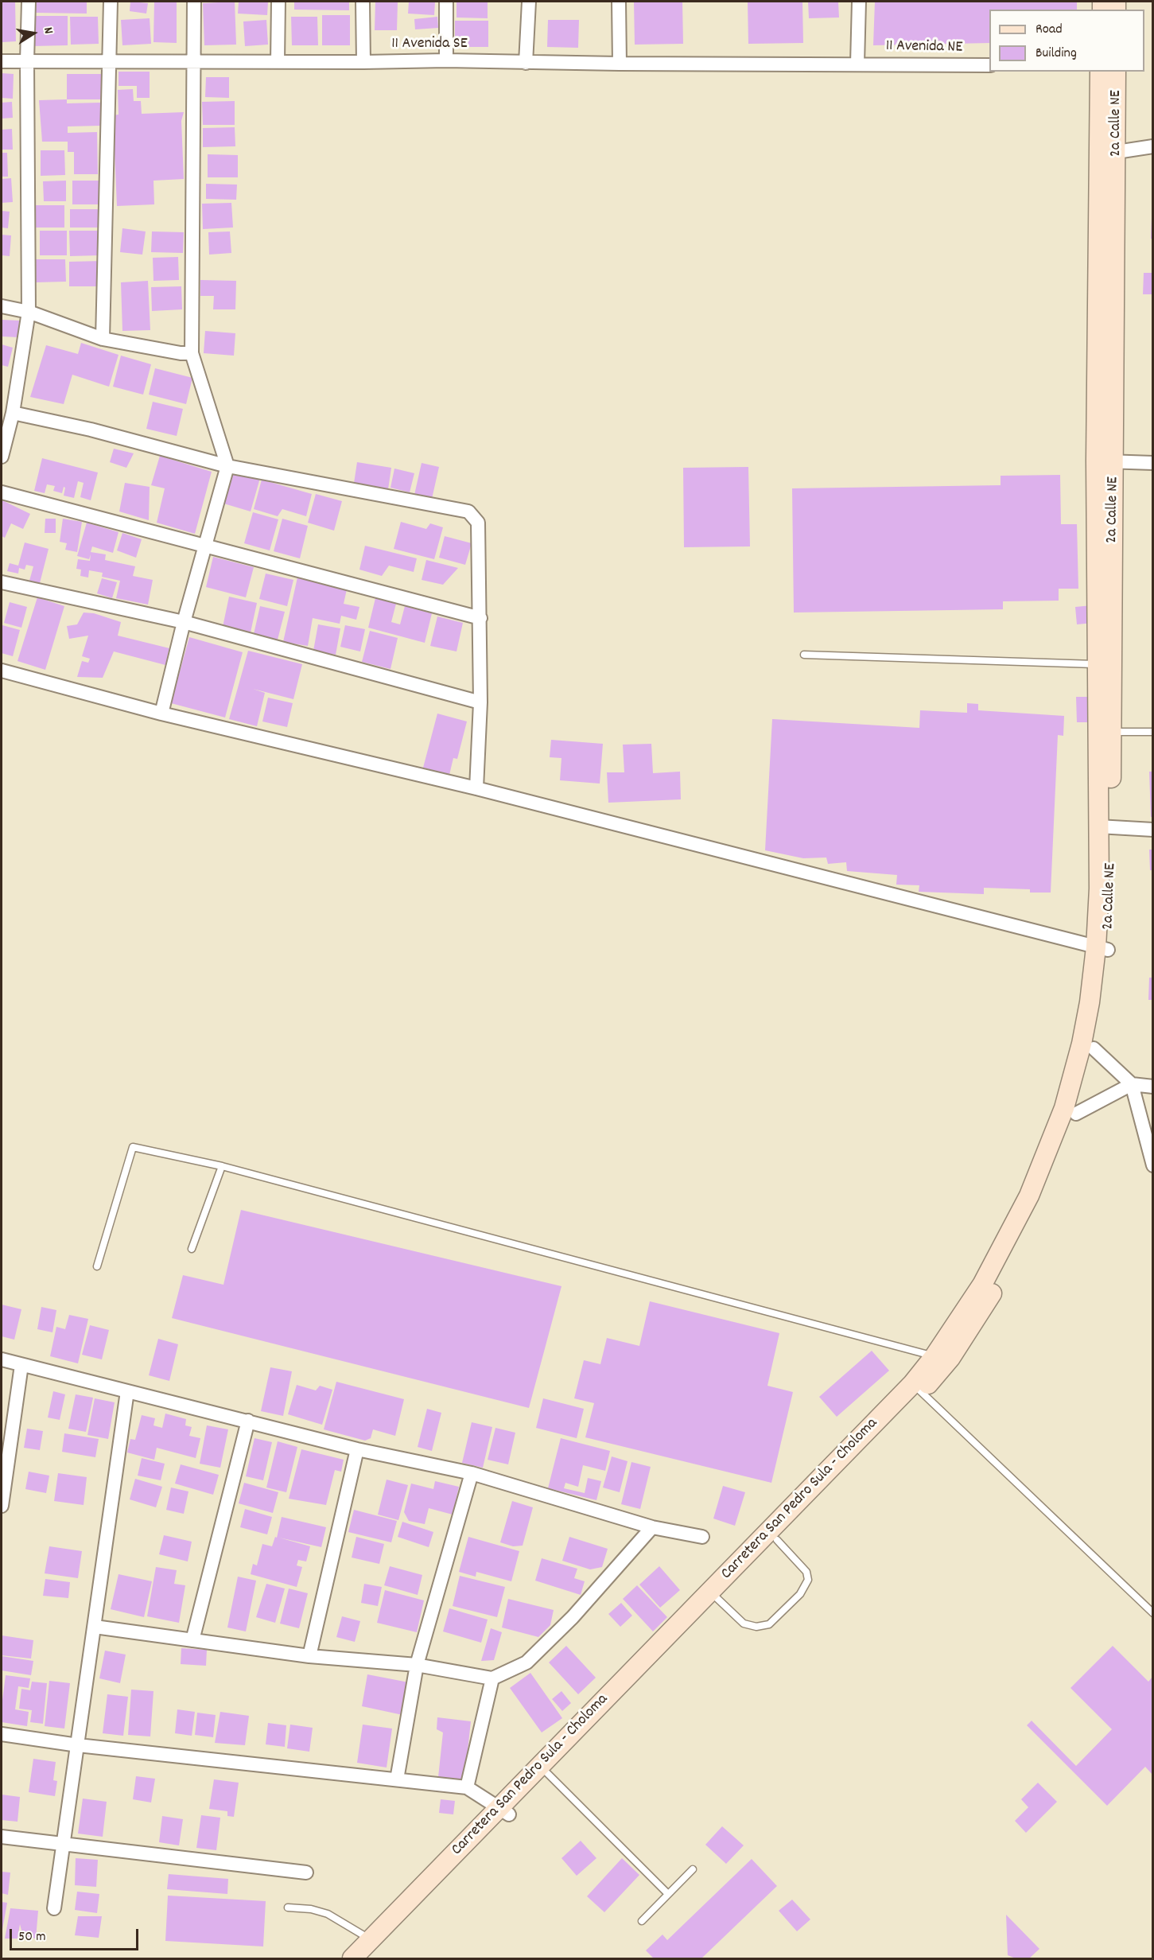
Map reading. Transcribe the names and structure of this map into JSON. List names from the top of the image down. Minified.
{"streets":{"main road":["2a Calle NE","Carretera San Pedro Sula - Choloma"],"street":["11 Avenida SE","11 Avenida NE"]},"crossings":[["11 Avenida SE","11 Avenida NE"],["2a Calle NE","Carretera San Pedro Sula - Choloma"]],"legend":["Road","Building"],"scale_bar":"50 m","north":"right"}
